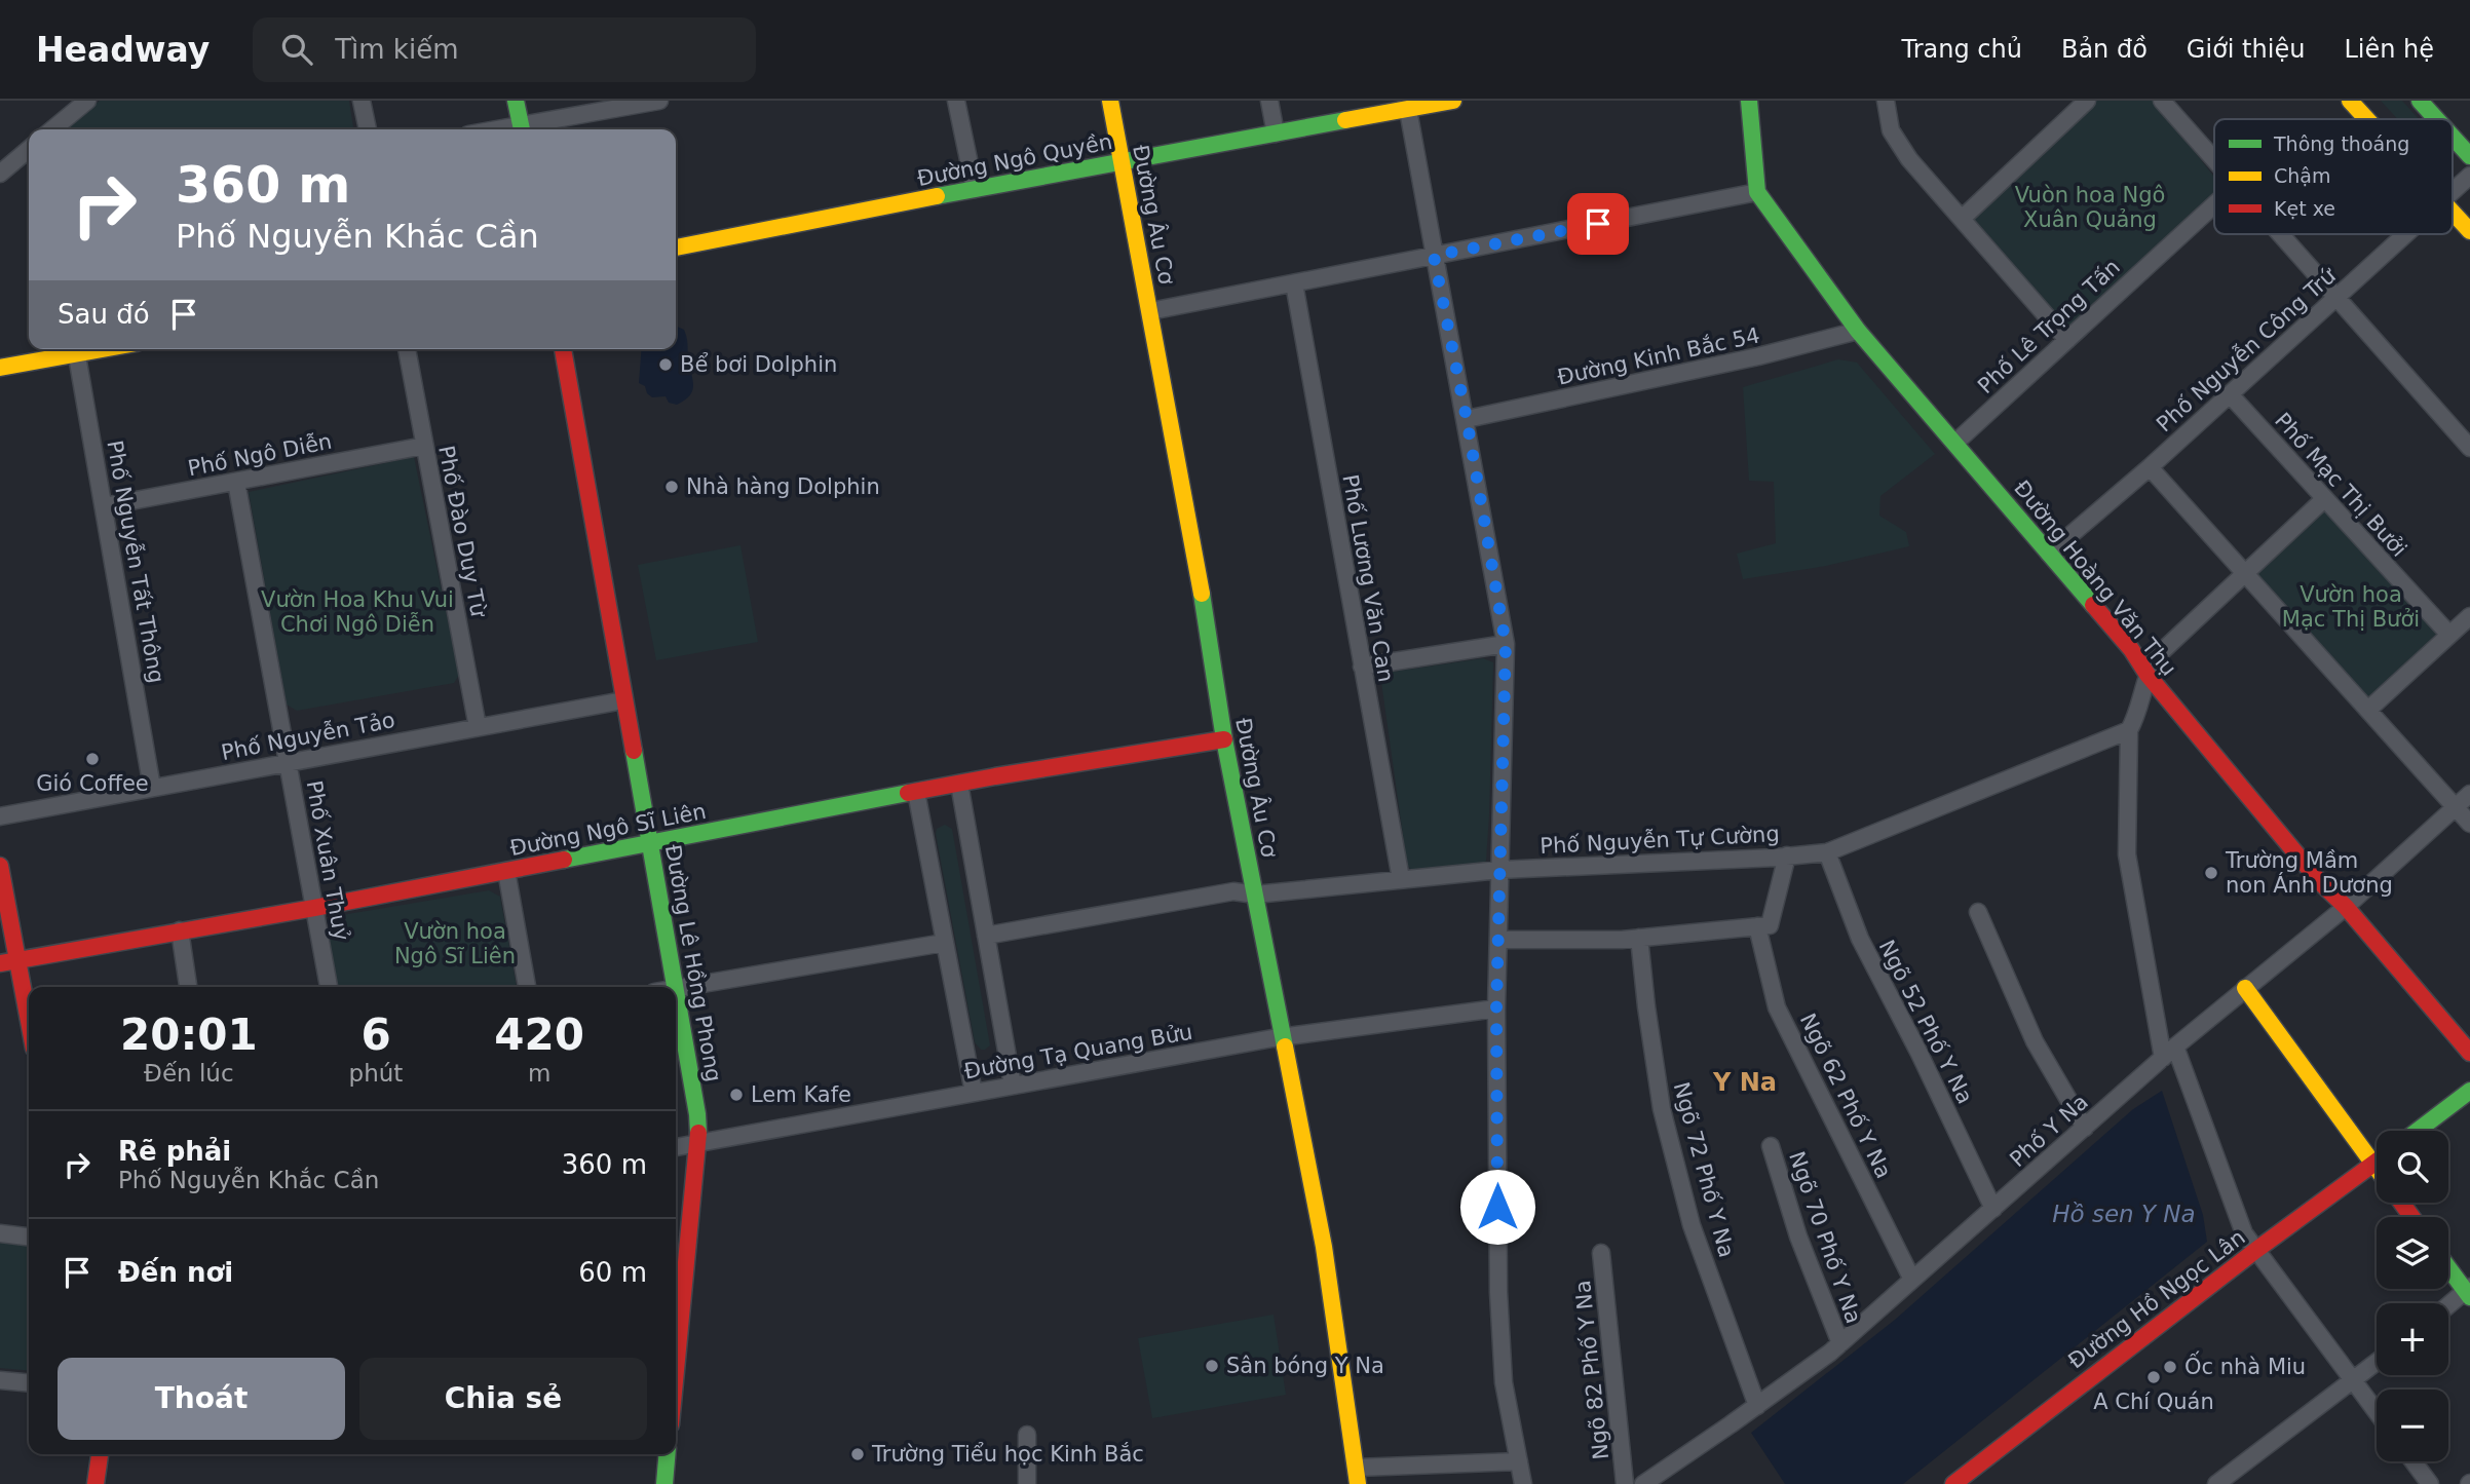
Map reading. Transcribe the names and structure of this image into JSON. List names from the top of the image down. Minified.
{"streets":{"street":["Đường Ngô Quyền","Đường Âu Cơ","Phố Lê Trọng Tấn","Phố Nguyễn Công Trứ","Đường Kinh Bắc 54","Phố Ngô Diễn","Phố Mạc Thị Bưởi","Phố Đào Duy Từ","Phố Nguyễn Tất Thông","Phố Lương Văn Can","Đường Hoàng Văn Thụ","Phố Nguyễn Tảo","Đường Ngô Sĩ Liên","Phố Nguyễn Tự Cường","Phố Xuân Thuỷ","Đường Lê Hồng Phong","Ngõ 52 Phố Y Na","Đường Tạ Quang Bửu","Ngõ 62 Phố Y Na","Phố Y Na","Ngõ 72 Phố Y Na","Ngõ 70 Phố Y Na","Đường Hồ Ngọc Lân","Ngõ 82 Phố Y Na"]},"crossings":[["Đường Ngô Quyền","Đường Âu Cơ"],["Đường Âu Cơ","Đường Ngô Sĩ Liên"],["Đường Âu Cơ","Phố Nguyễn Tự Cường"],["Đường Âu Cơ","Đường Tạ Quang Bửu"],["Phố Lê Trọng Tấn","Đường Hoàng Văn Thụ"],["Phố Nguyễn Công Trứ","Phố Mạc Thị Bưởi"],["Phố Nguyễn Công Trứ","Đường Hoàng Văn Thụ"],["Đường Kinh Bắc 54","Đường Hoàng Văn Thụ"],["Phố Ngô Diễn","Phố Đào Duy Từ"],["Phố Ngô Diễn","Phố Nguyễn Tất Thông"],["Phố Ngô Diễn","Phố Xuân Thuỷ"],["Phố Đào Duy Từ","Phố Nguyễn Tảo"],["Phố Nguyễn Tất Thông","Phố Nguyễn Tảo"],["Phố Lương Văn Can","Phố Nguyễn Tự Cường"],["Đường Hoàng Văn Thụ","Phố Y Na"],["Phố Nguyễn Tảo","Phố Xuân Thuỷ"],["Phố Nguyễn Tảo","Đường Lê Hồng Phong"],["Đường Ngô Sĩ Liên","Phố Xuân Thuỷ"],["Đường Ngô Sĩ Liên","Đường Lê Hồng Phong"],["Phố Nguyễn Tự Cường","Ngõ 52 Phố Y Na"],["Đường Lê Hồng Phong","Đường Tạ Quang Bửu"],["Ngõ 52 Phố Y Na","Phố Y Na"],["Ngõ 62 Phố Y Na","Phố Y Na"],["Phố Y Na","Ngõ 72 Phố Y Na"],["Phố Y Na","Ngõ 70 Phố Y Na"]],"districts":["Y Na"],"water":["Hồ sen Y Na"],"parks":["Vuòn hoa Ngô Xuân Quảng","Vườn hoa Mạc Thị Bưởi","Vườn Hoa Khu Vui Chơi Ngô Diễn","Vườn hoa Ngô Sĩ Liên"],"places":["Bể bơi Dolphin","Nhà hàng Dolphin","Gió Coffee","Trường Mầm non Ánh Dương","Lem Kafe","Sân bóng Y Na","Ốc nhà Miu","A Chí Quán","Trường Tiểu học Kinh Bắc"],"legend":["Thông thoáng","Chậm","Kẹt xe"],"page":{"header":"Headway","search":"Tìm kiếm","nav":["Trang chủ","Bản đồ","Giới thiệu","Liên hệ"],"turn":["360 m","Phố Nguyễn Khắc Cần"],"then":"Sau đó","eta":["20:01","Đến lúc","6","phút","420","m"],"list":[{"name":"Rẽ phải","note":"Phố Nguyễn Khắc Cần","value":"360 m"},{"name":"Đến nơi","value":"60 m"}],"map_buttons":["+","−"],"buttons":["Thoát","Chia sẻ"]}}
